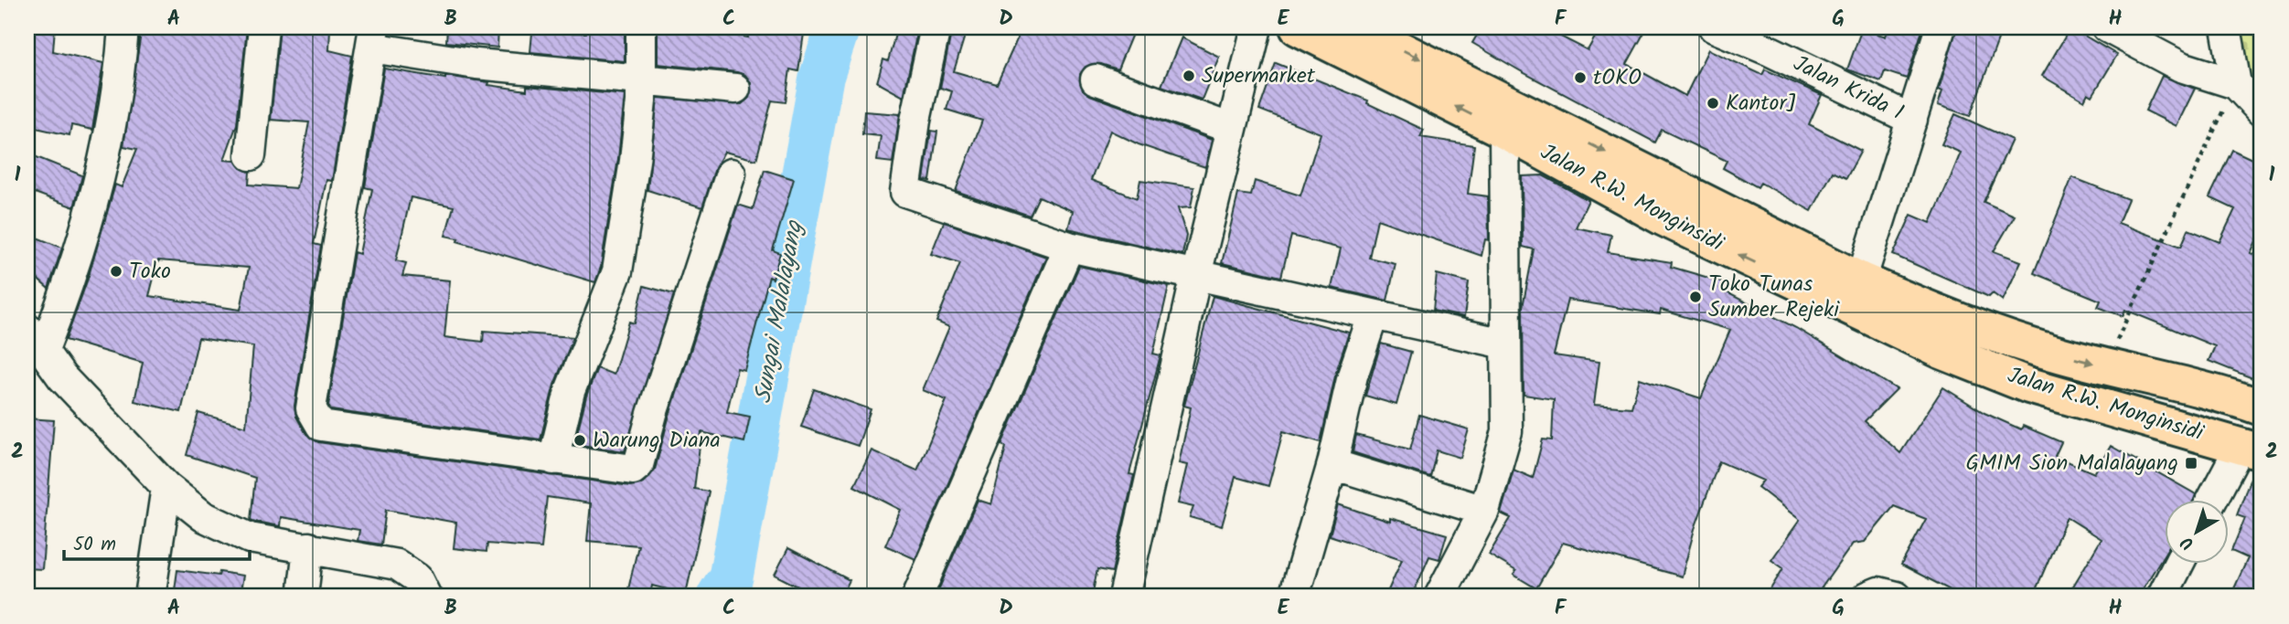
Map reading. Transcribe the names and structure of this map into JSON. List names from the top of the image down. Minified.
{"streets":{"highway":["Jalan R.W. Monginsidi"],"street":["Jalan Krida 1"]},"water":["Sungai Malalayang"],"places":{"other":["Supermarket","tOKO","Kantor]","Toko","Toko Tunas Sumber Rejeki","Warung Diana"],"transit":["GMIM Sion Malalayang"]},"scale_bar":"50 m","north":"bottom left","grid":{"columns":["A","B","C","D","E","F","G","H"],"rows":["1","2"]}}
